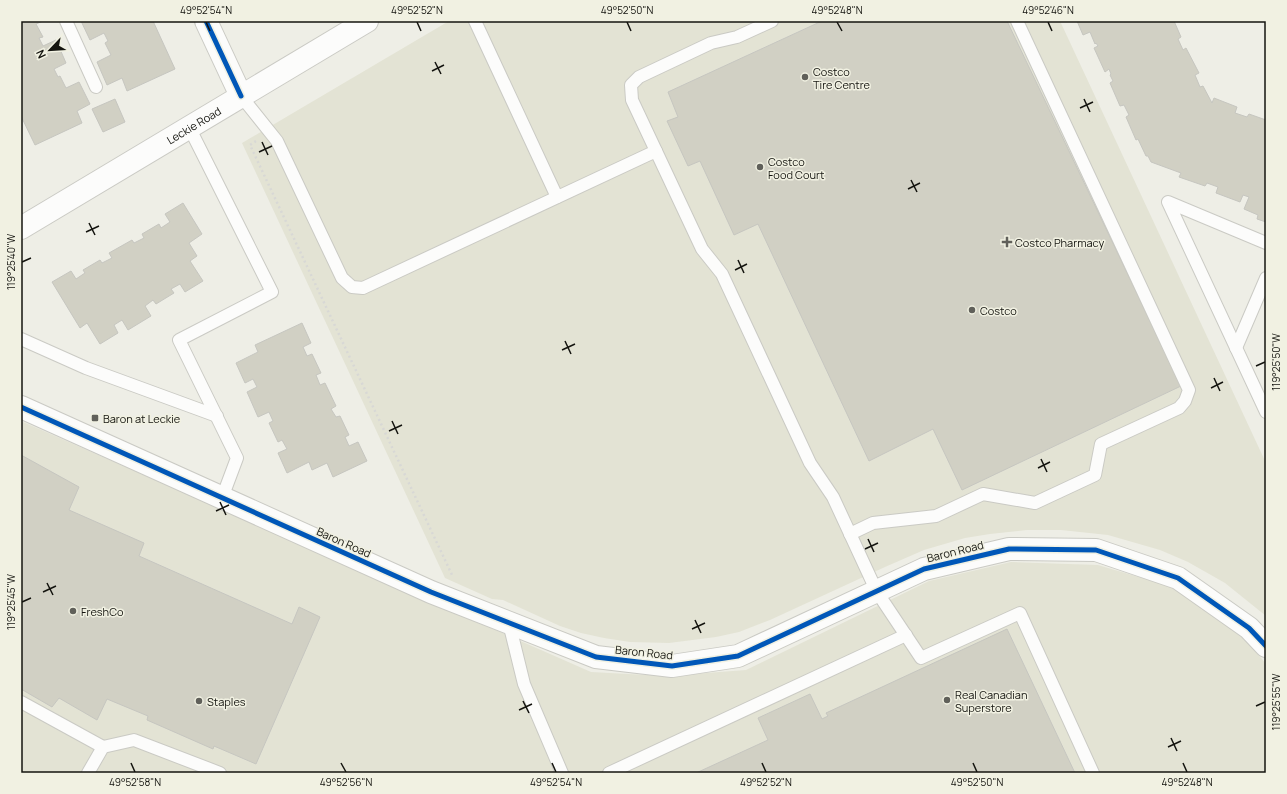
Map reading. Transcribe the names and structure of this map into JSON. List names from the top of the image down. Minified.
{"streets":{"street":["Leckie Road","Baron Road"]},"places":{"other":["Costco Tire Centre","Costco Food Court","Costco","FreshCo","Real Canadian Superstore","Staples"],"health":["Costco Pharmacy"],"transit":["Baron at Leckie"]},"north":"bottom left","coordinates":["49°52'54\"N","49°52'52\"N","49°52'50\"N","49°52'48\"N","49°52'46\"N","119°25'40\"W","119°25'50\"W","119°25'45\"W","119°25'55\"W","49°52'58\"N","49°52'56\"N"]}
